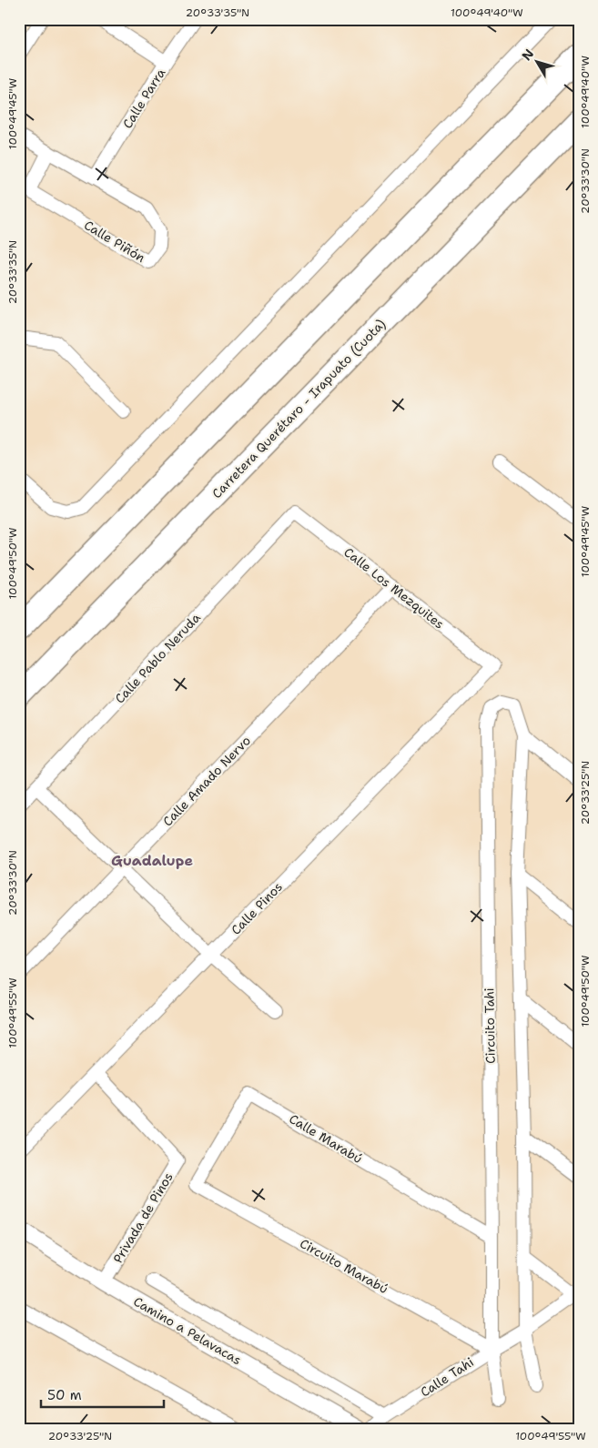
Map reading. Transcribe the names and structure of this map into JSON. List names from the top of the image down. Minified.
{"streets":{"highway":["Carretera Querétaro - Irapuato (Cuota)"],"street":["Calle Parra","Calle Piñón","Calle Los Mezquites","Calle Pablo Neruda","Calle Amado Nervo","Calle Pinos","Circuito Tahi","Calle Marabú","Privada de Pinos","Circuito Marabú","Camino a Pelavacas","Calle Tahi"]},"crossings":[["Calle Parra","Calle Piñón"],["Calle Los Mezquites","Calle Pablo Neruda"],["Calle Los Mezquites","Calle Amado Nervo"],["Calle Los Mezquites","Calle Pinos"],["Calle Pinos","Privada de Pinos"],["Circuito Tahi","Calle Marabú"],["Circuito Tahi","Circuito Marabú"],["Circuito Tahi","Calle Tahi"],["Calle Marabú","Circuito Marabú"],["Privada de Pinos","Camino a Pelavacas"],["Circuito Marabú","Calle Tahi"]],"districts":["Guadalupe"],"scale_bar":"50 m","north":"top left","coordinates":["20°33'35\"N","100°49'40\"W","100°49'45\"W","20°33'30\"N","100°49'50\"W","20°33'25\"N","100°49'55\"W"]}
